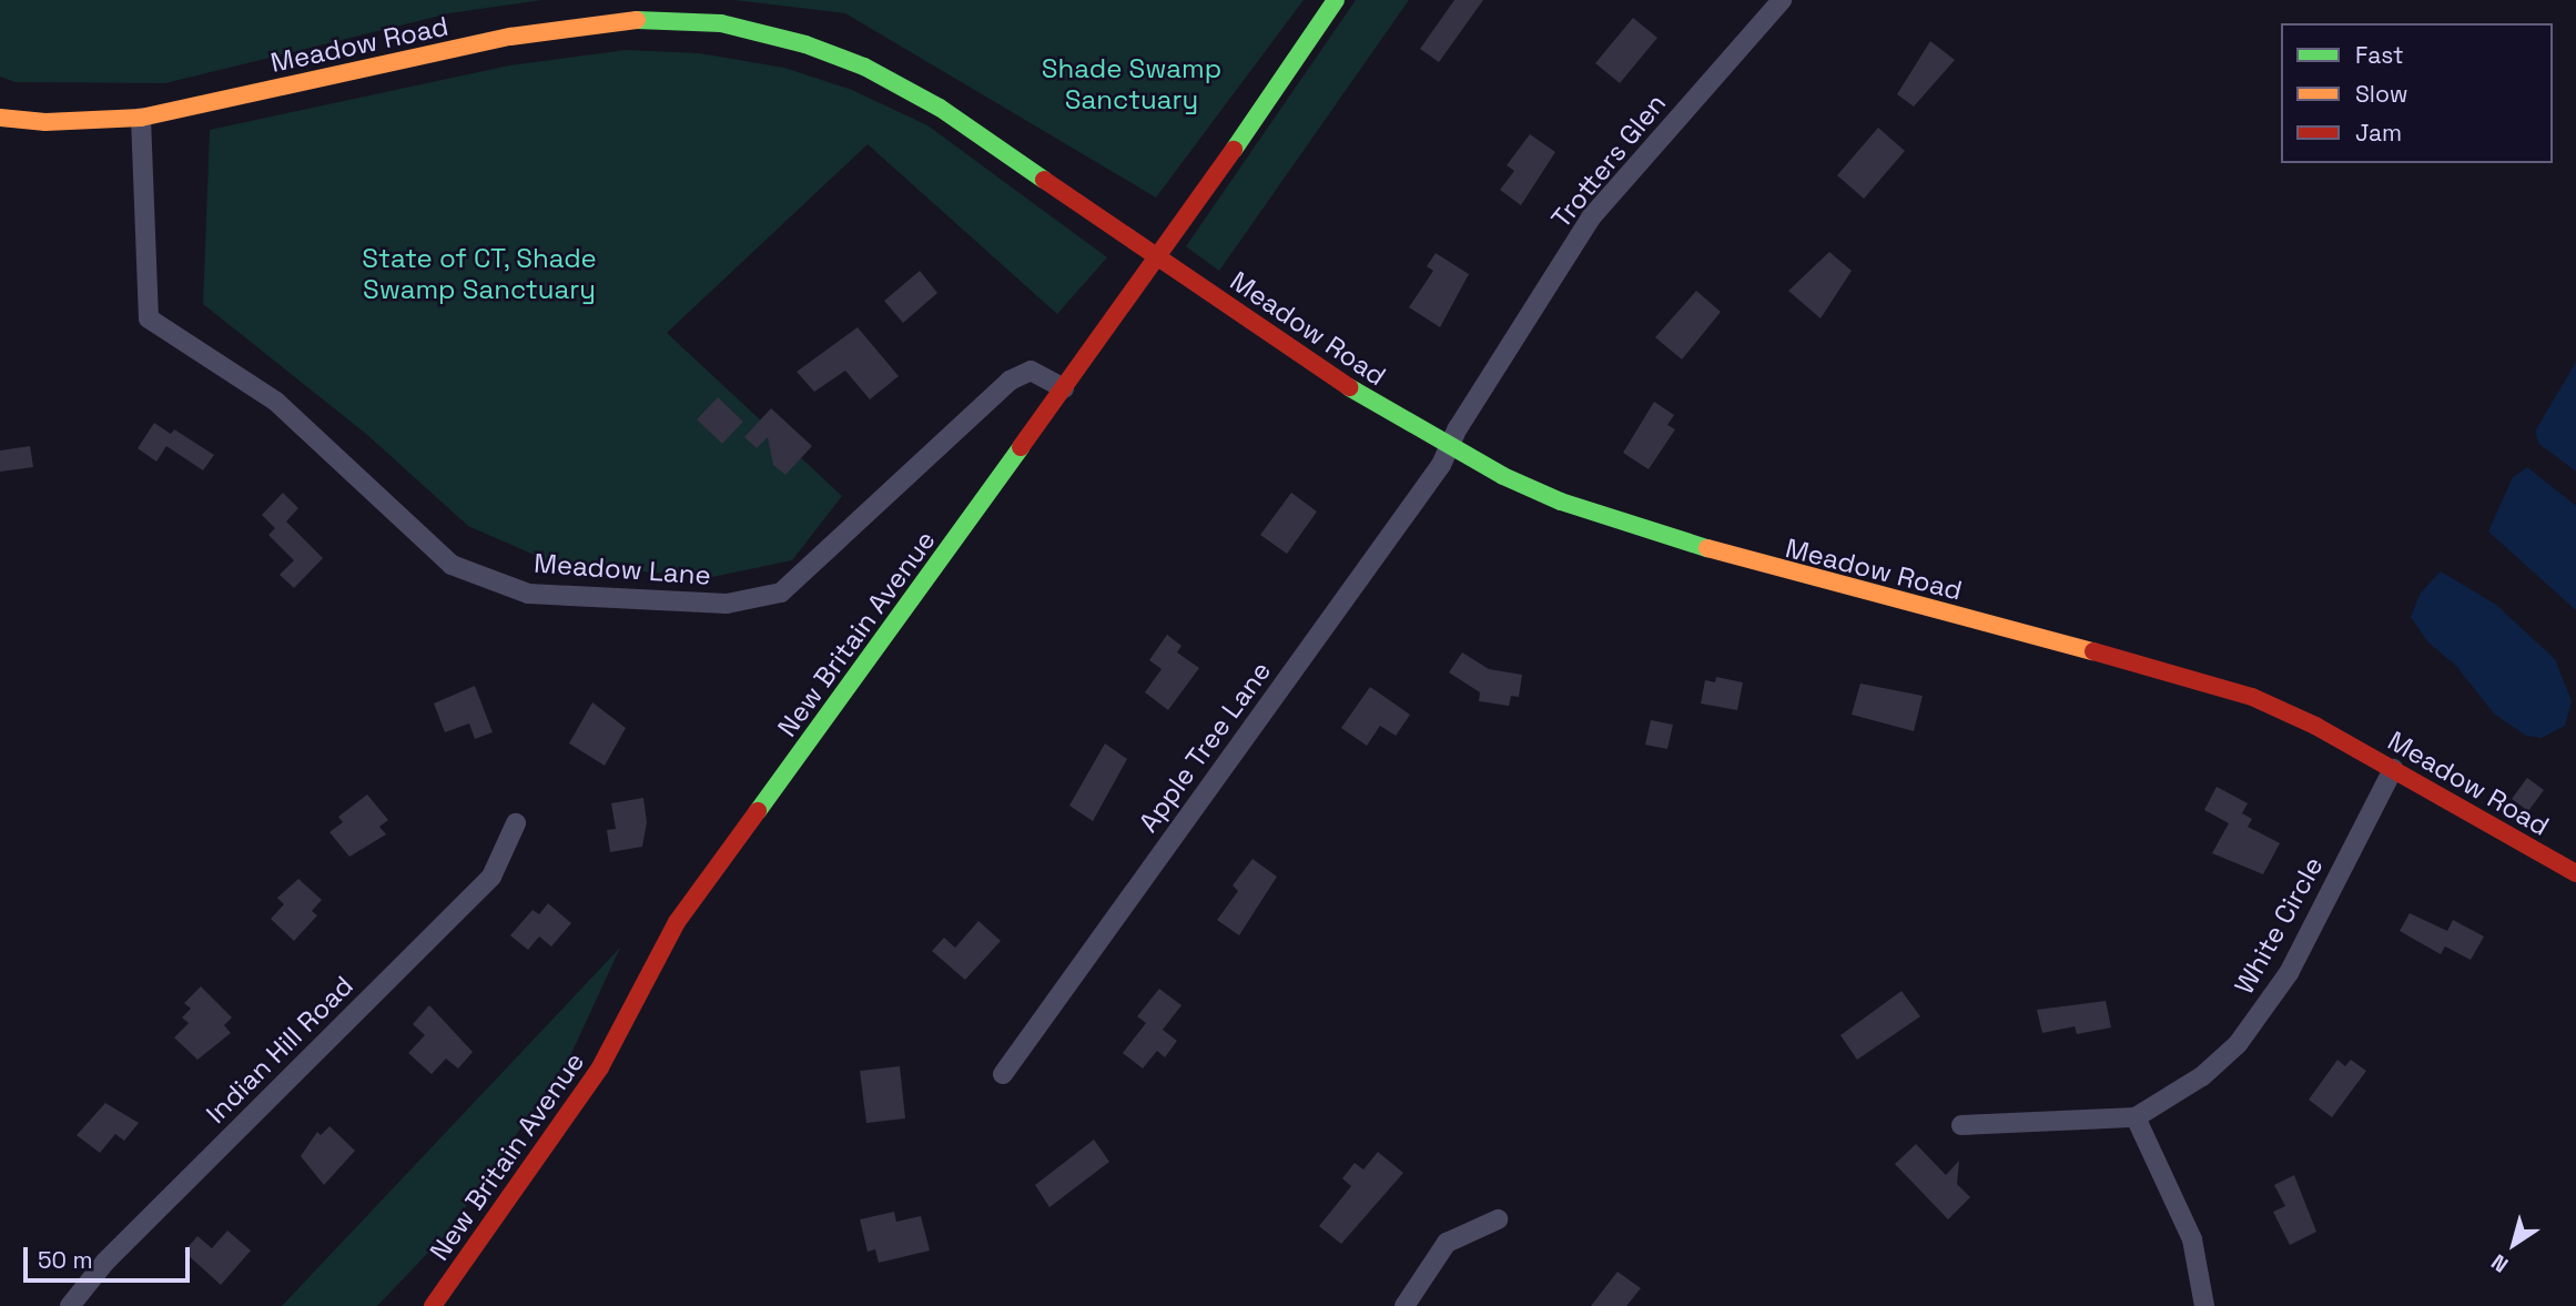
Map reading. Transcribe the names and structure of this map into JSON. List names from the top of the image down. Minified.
{"streets":{"street":["Meadow Road","Trotters Glen","Meadow Lane","New Britain Avenue","Apple Tree Lane","White Circle","Indian Hill Road"]},"crossings":[["Meadow Road","Trotters Glen"],["Meadow Road","Meadow Lane"],["Meadow Road","New Britain Avenue"],["Meadow Road","Apple Tree Lane"],["Meadow Road","White Circle"],["Trotters Glen","Apple Tree Lane"],["Meadow Lane","New Britain Avenue"]],"parks":["Shade Swamp Sanctuary","State of CT, Shade Swamp Sanctuary"],"legend":["Fast","Slow","Jam"],"scale_bar":"50 m","north":"bottom left"}
